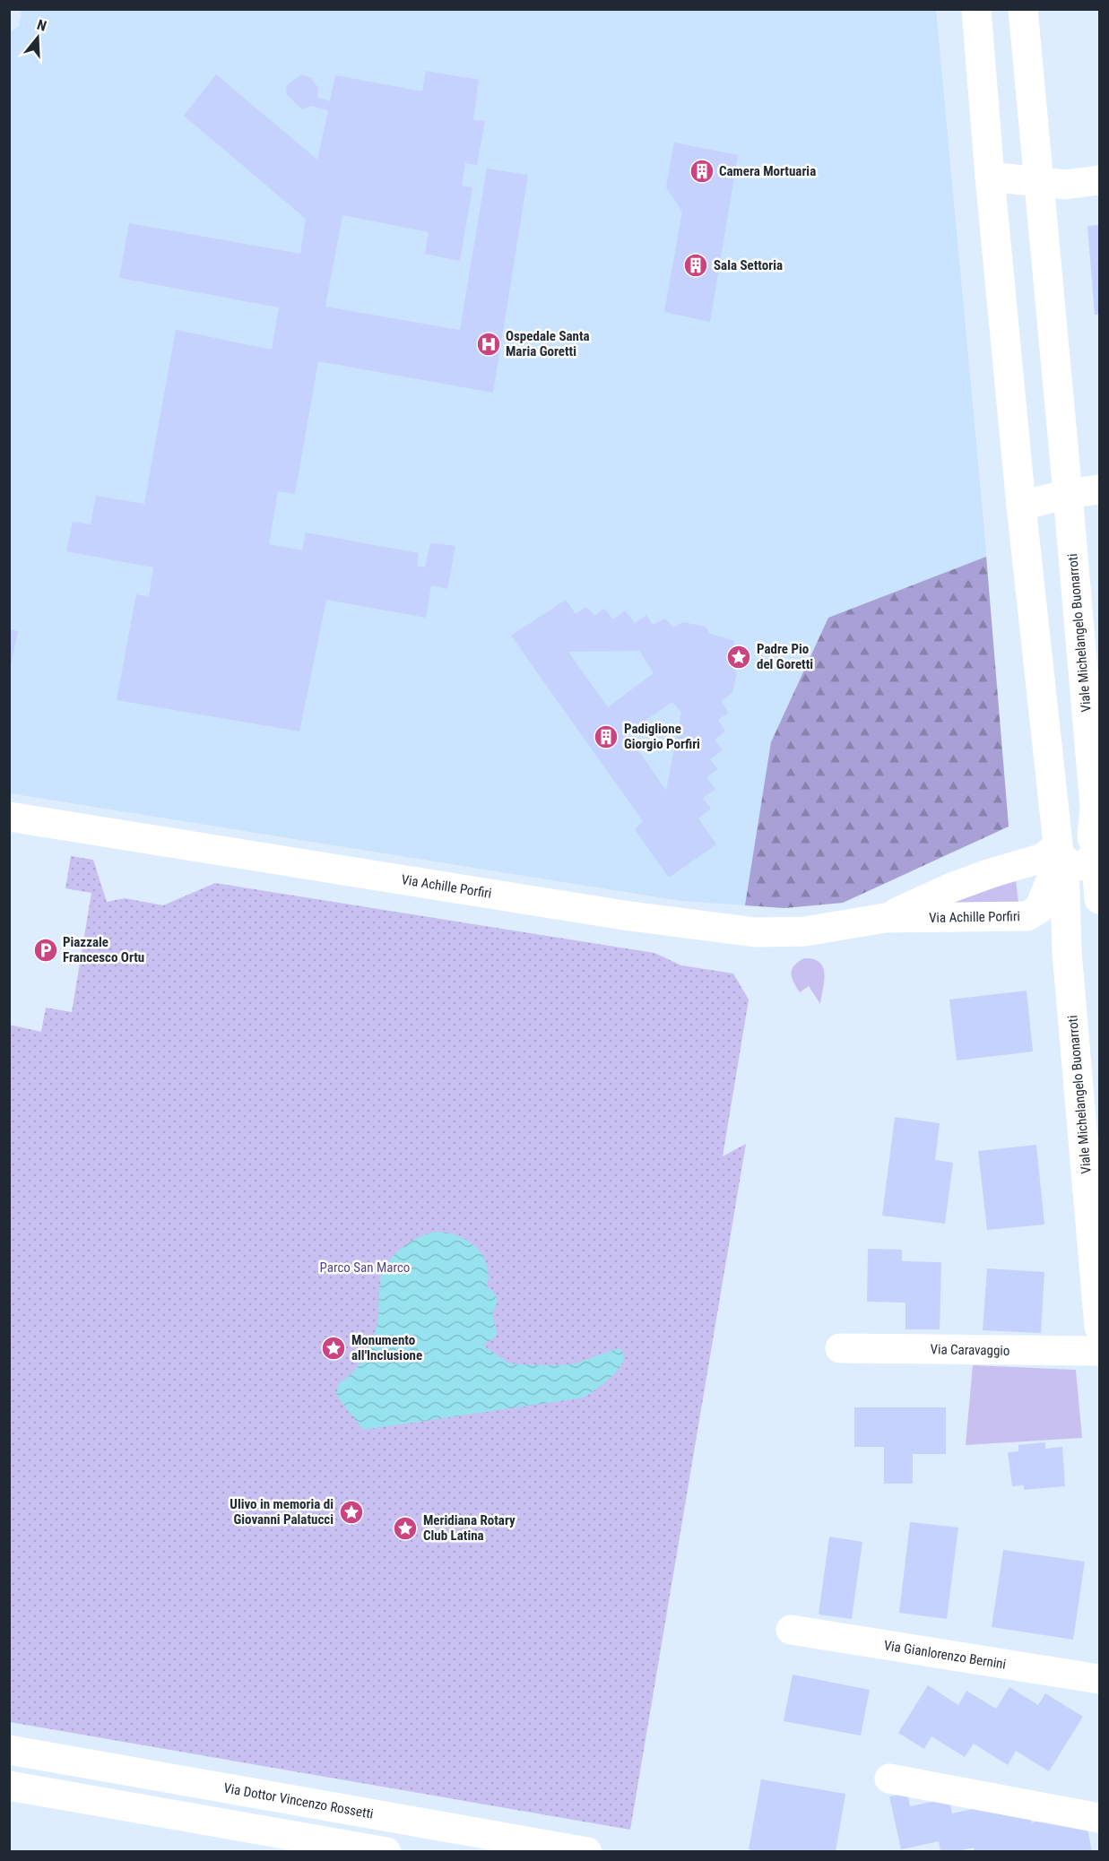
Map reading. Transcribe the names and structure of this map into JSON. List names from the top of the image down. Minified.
{"streets":{"street":["Viale Michelangelo Buonarroti","Via Achille Porfiri","Via Caravaggio","Via Gianlorenzo Bernini","Via Dottor Vincenzo Rossetti"]},"crossings":[["Viale Michelangelo Buonarroti","Via Achille Porfiri"]],"parks":["Parco San Marco"],"places":{"building":["Camera Mortuaria","Sala Settoria","Padiglione Giorgio Porfiri"],"hospital":["Ospedale Santa Maria Goretti"],"place":["Padre Pio del Goretti","Monumento all'Inclusione","Ulivo in memoria di Giovanni Palatucci","Meridiana Rotary Club Latina"],"parking":["Piazzale Francesco Ortu"]},"north":"top"}
